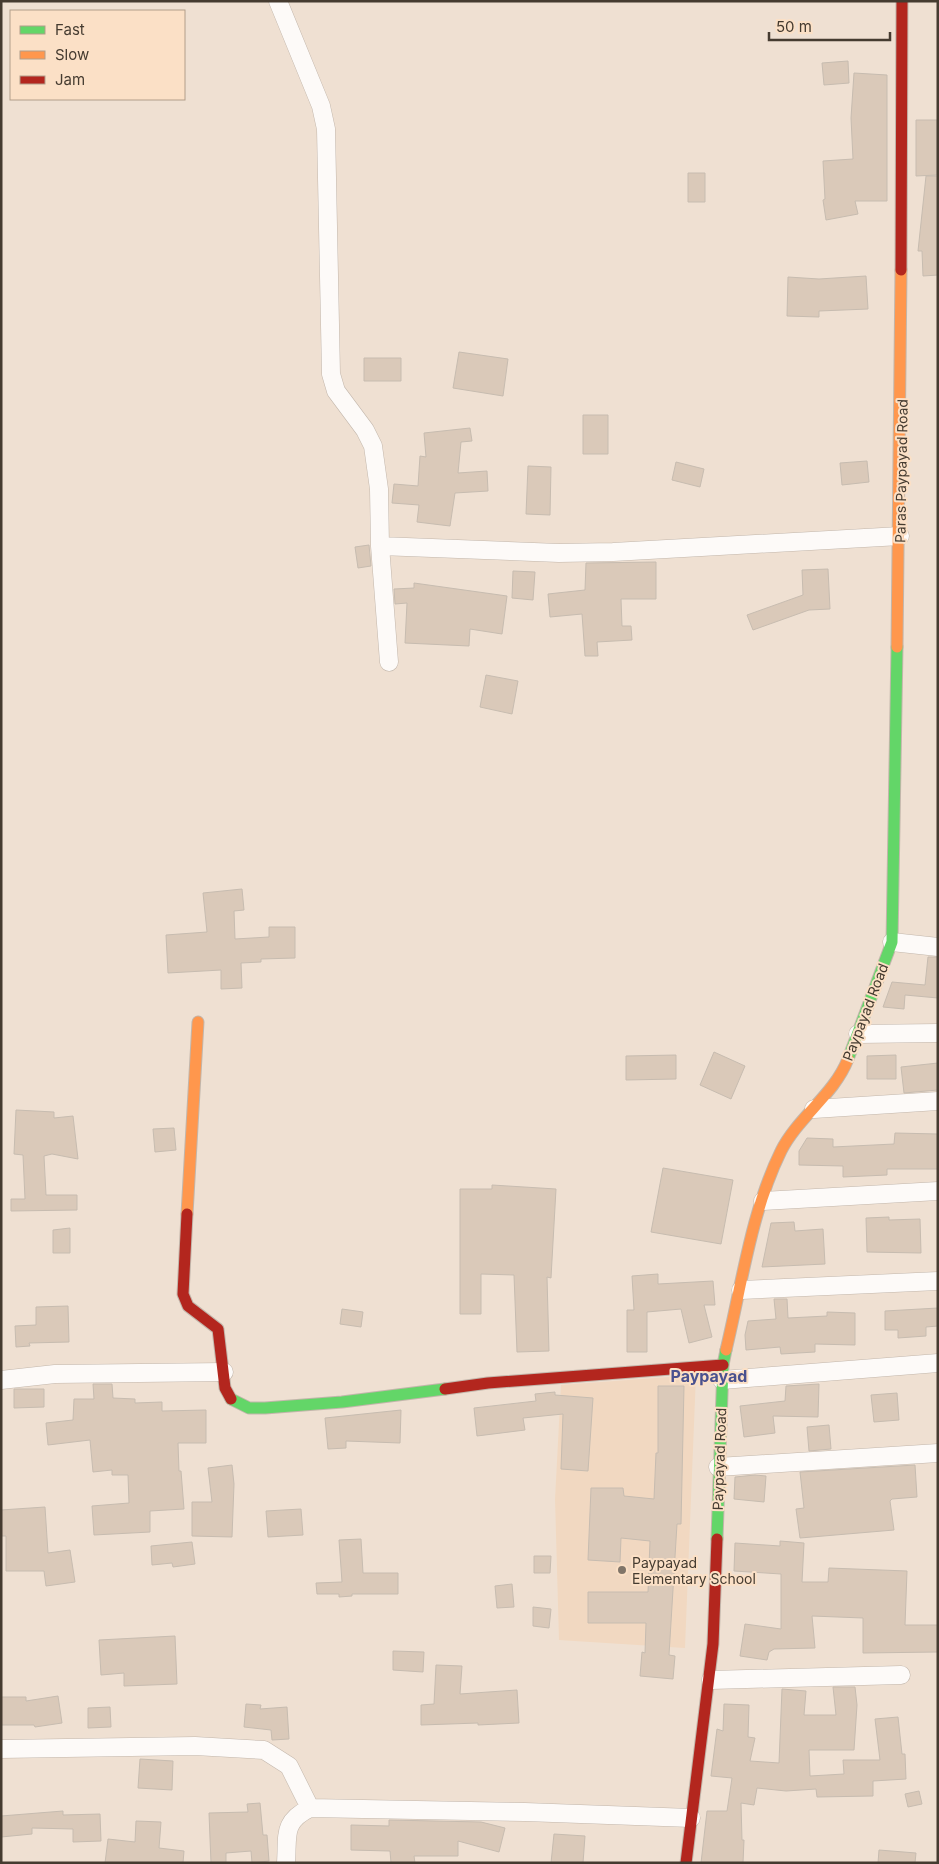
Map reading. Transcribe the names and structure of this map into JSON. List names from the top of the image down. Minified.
{"streets":{"street":["Paras Paypayad Road","Paypayad Road"]},"crossings":[["Paras Paypayad Road","Paypayad Road"]],"districts":["Paypayad"],"places":["Paypayad Elementary School"],"legend":["Fast","Slow","Jam"],"scale_bar":"50 m"}
